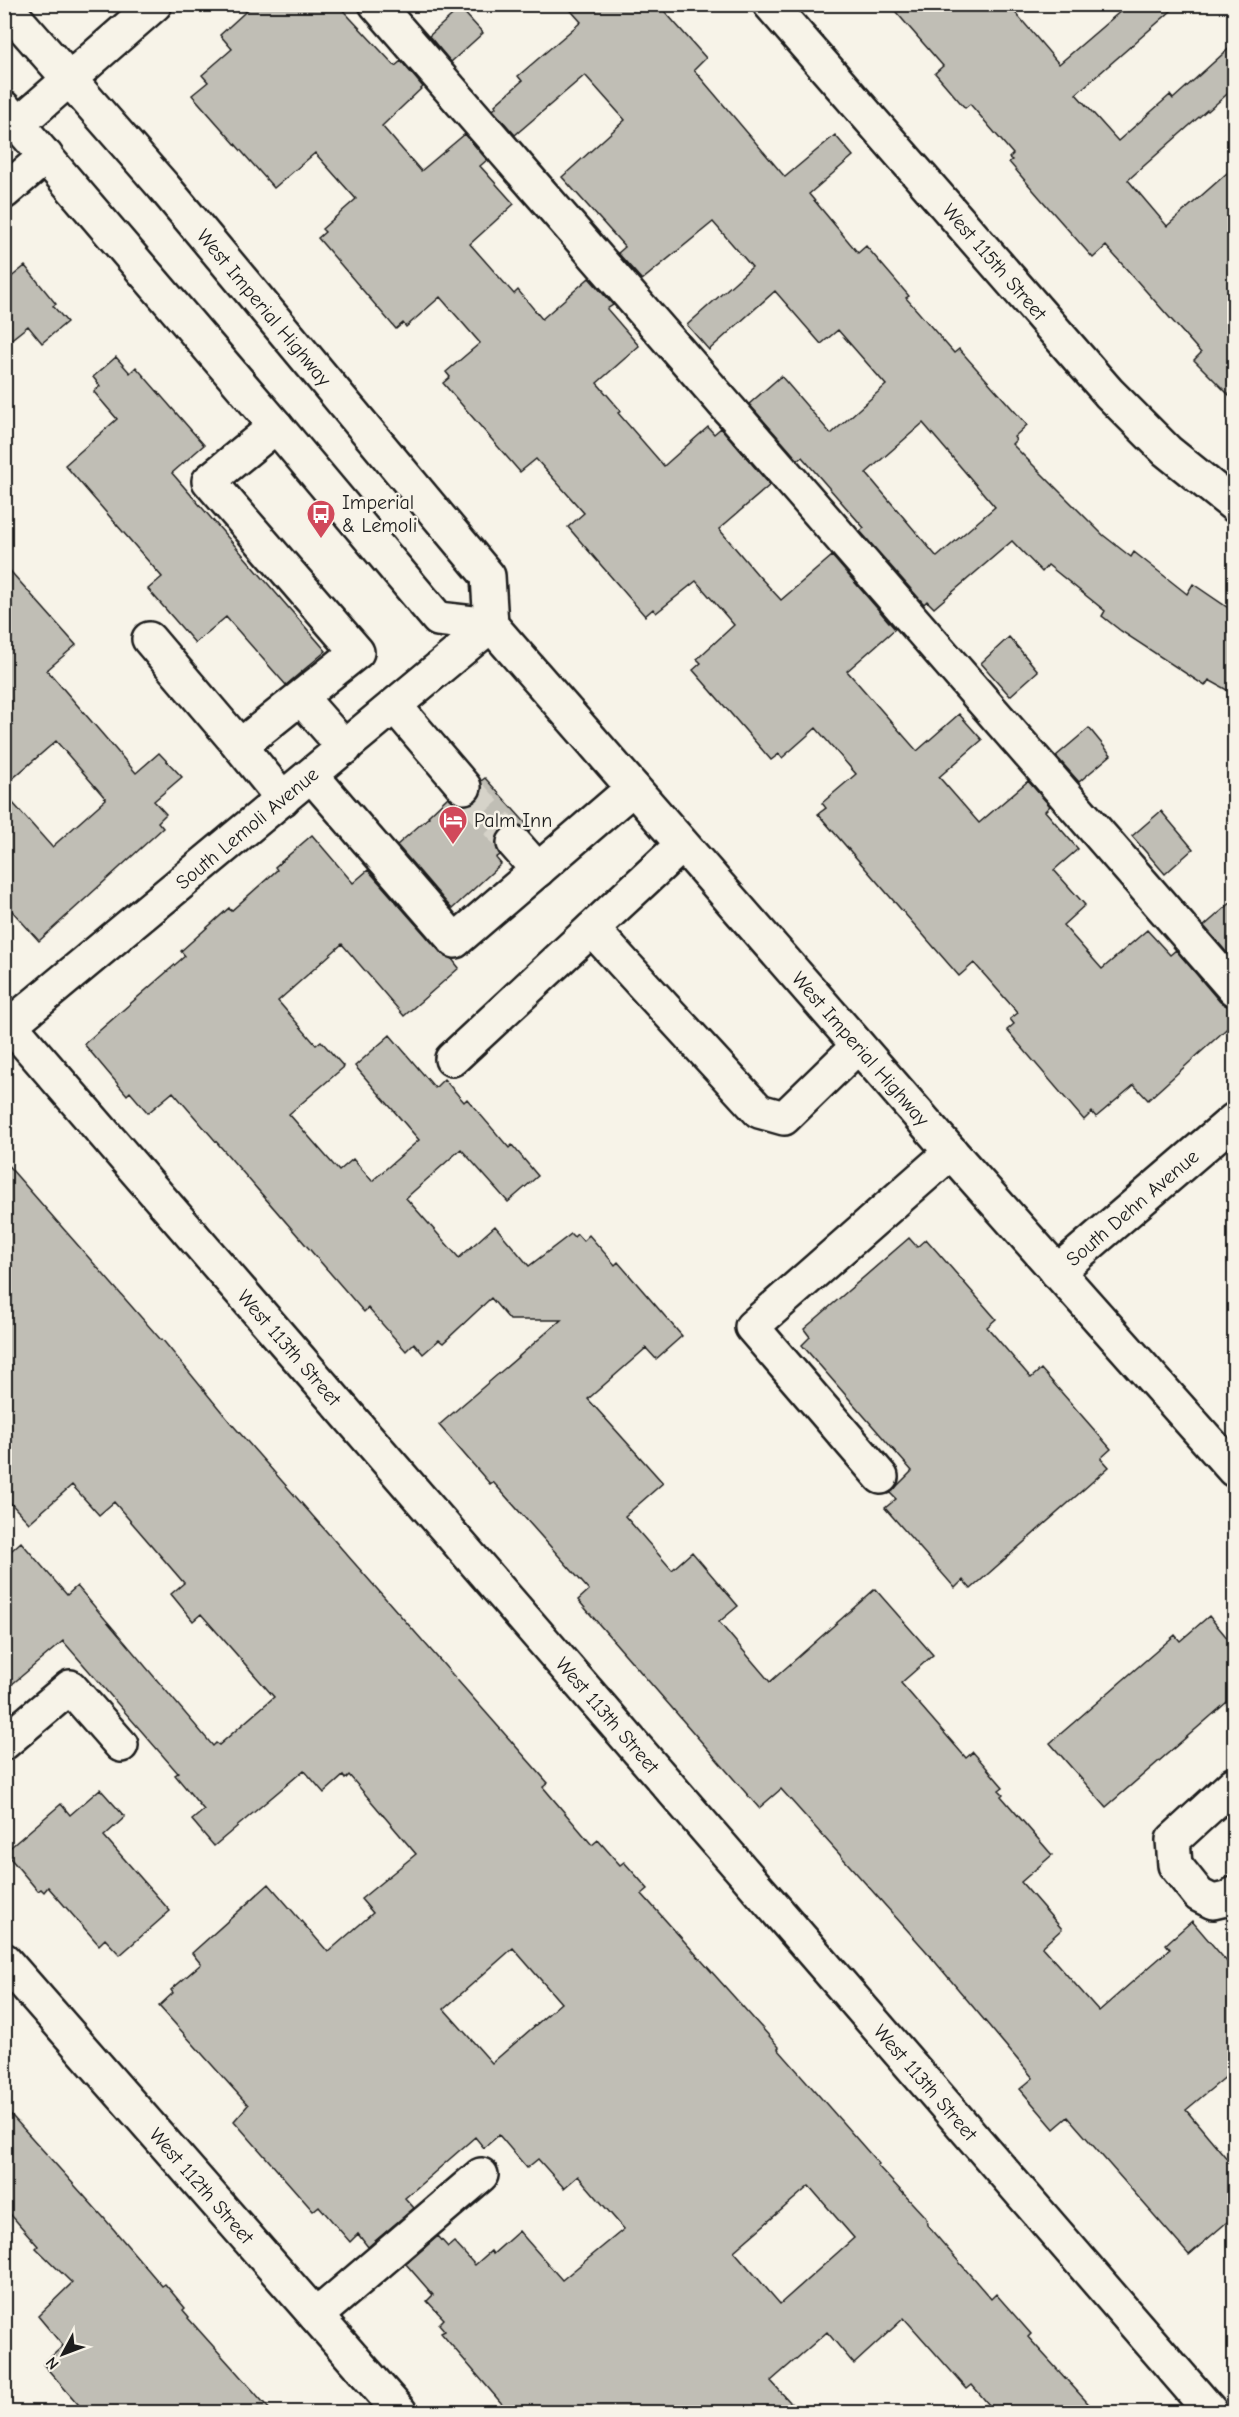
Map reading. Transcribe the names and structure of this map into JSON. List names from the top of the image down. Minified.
{"streets":{"street":["West 115th Street","West Imperial Highway","South Lemoli Avenue","South Dehn Avenue","West 113th Street","West 112th Street"]},"crossings":[["West Imperial Highway","South Lemoli Avenue"],["West Imperial Highway","South Dehn Avenue"],["South Lemoli Avenue","West 113th Street"]],"places":{"bus stop":["Imperial & Lemoli"],"hotel":["Palm Inn"]},"north":"bottom left"}
